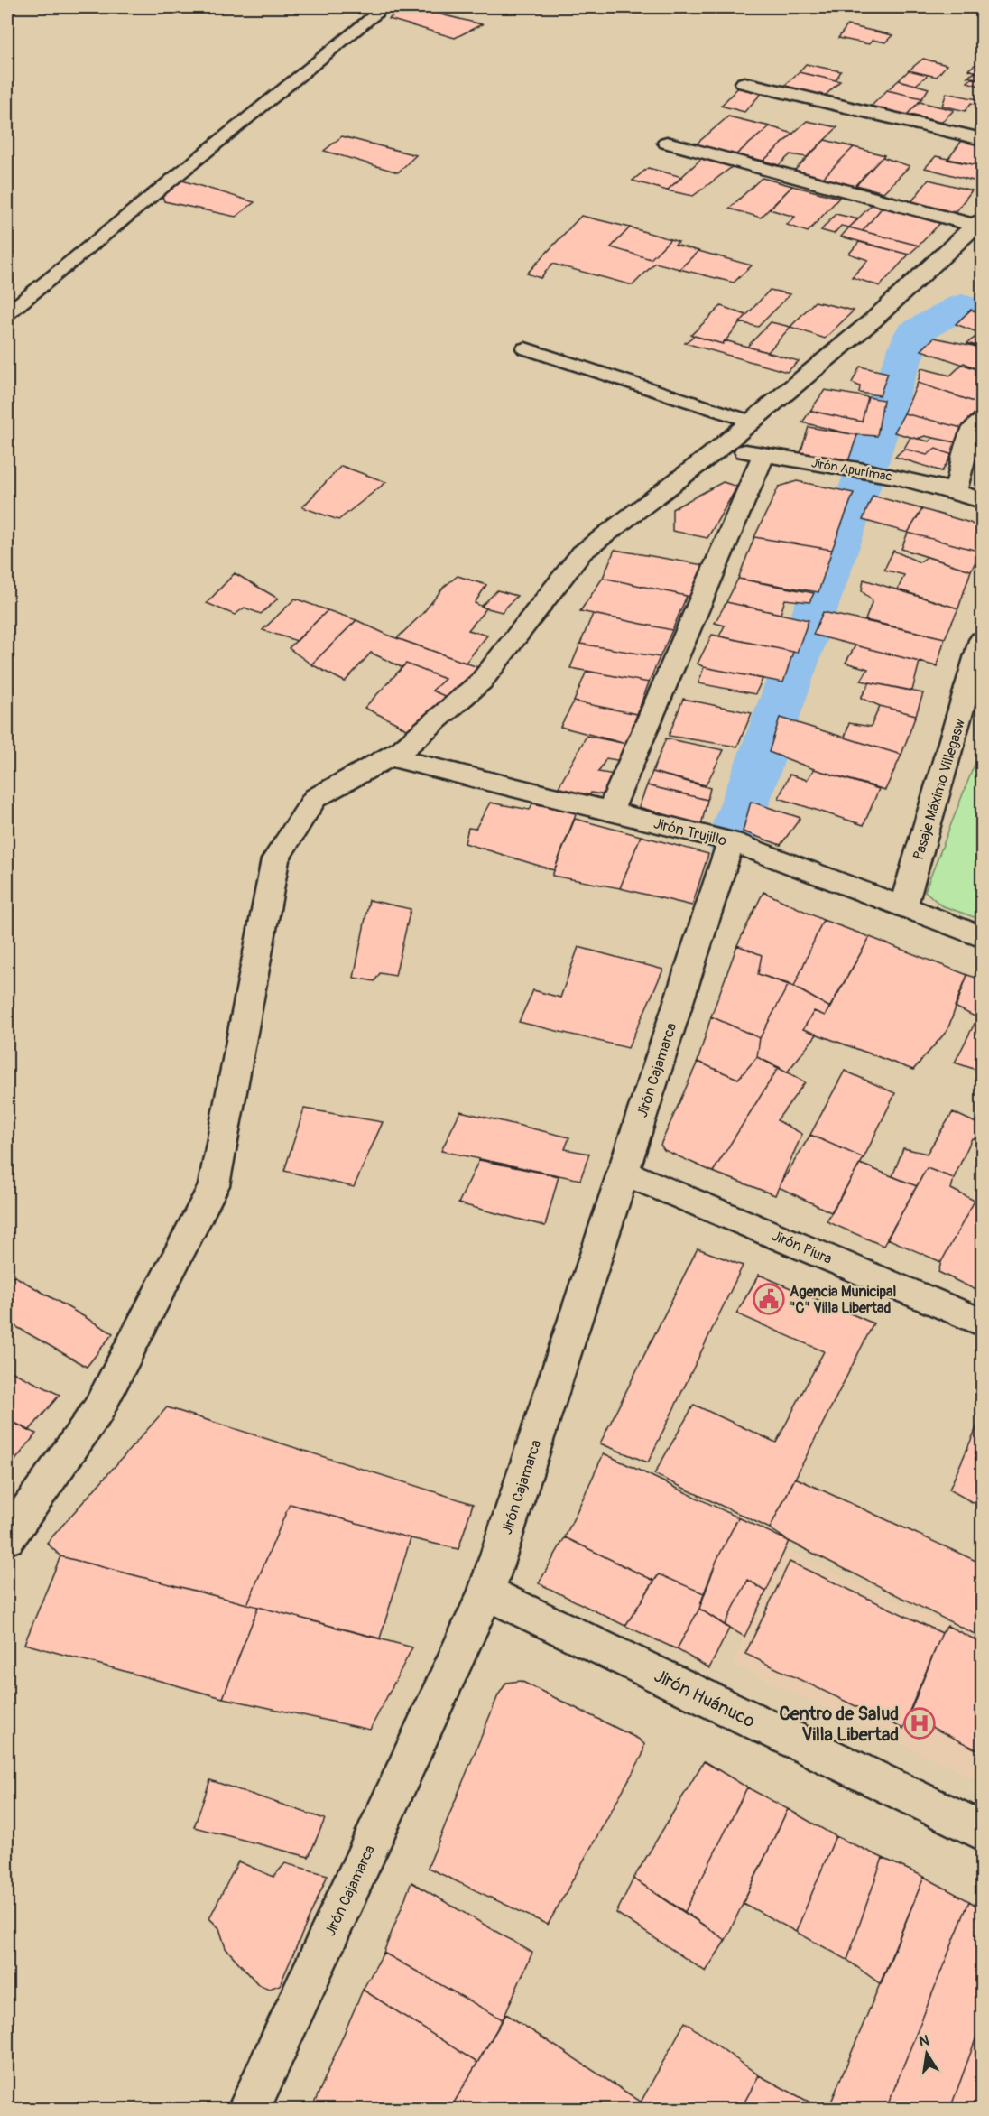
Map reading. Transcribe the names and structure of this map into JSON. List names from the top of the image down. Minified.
{"streets":{"street":["Jirón Apurímac","Pasaje Máximo Villegasw","Jirón Trujillo","Jirón Cajamarca","Jirón Piura","Jirón Huánuco"]},"crossings":[["Pasaje Máximo Villegasw","Jirón Trujillo"],["Jirón Trujillo","Jirón Cajamarca"],["Jirón Cajamarca","Jirón Piura"],["Jirón Cajamarca","Jirón Huánuco"]],"places":{"public building":["Agencia Municipal \"C\" Villa Libertad"],"hospital":["Centro de Salud Villa Libertad"]},"north":"top"}
